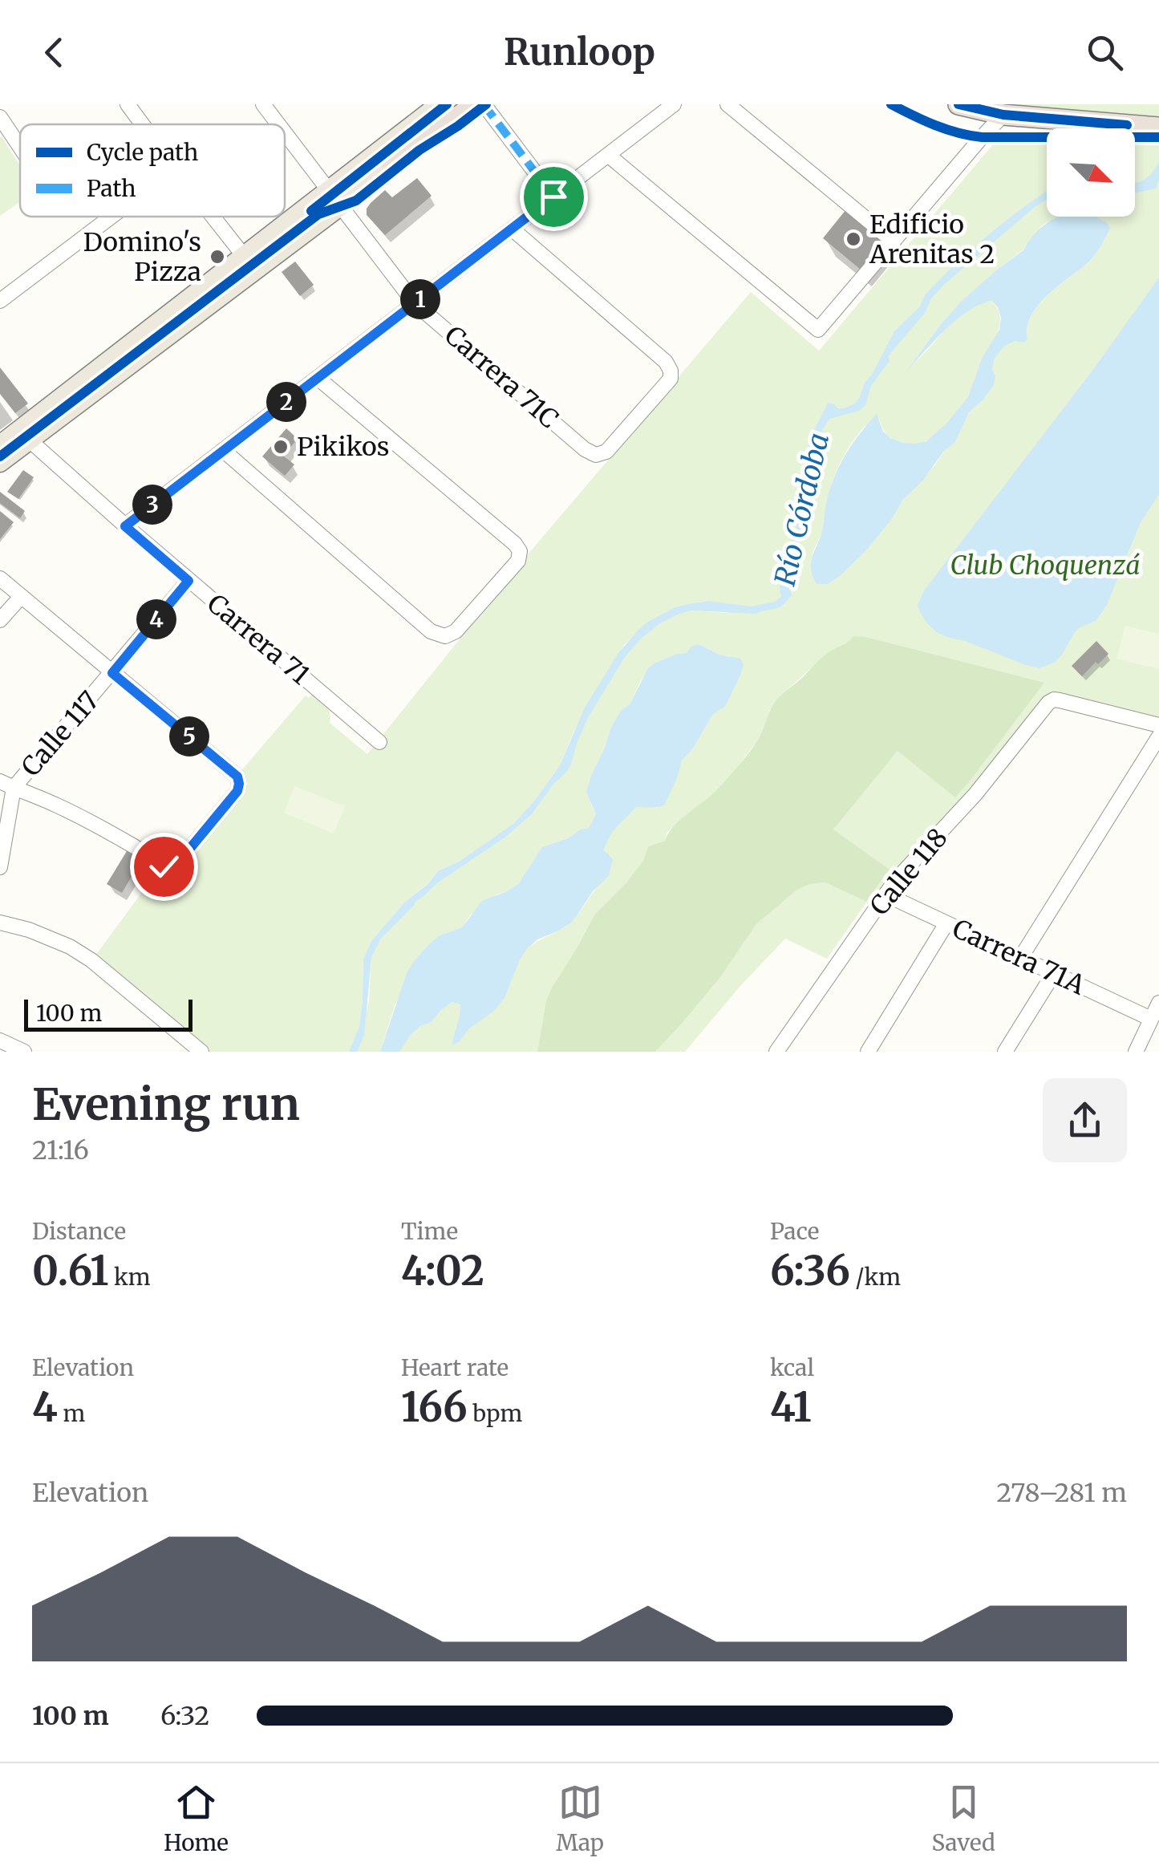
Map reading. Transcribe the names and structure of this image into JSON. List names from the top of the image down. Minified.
{"streets":{"street":["Carrera 71C","Carrera 71","Calle 117","Calle 118","Carrera 71A"]},"crossings":[["Carrera 71","Calle 117"],["Calle 118","Carrera 71A"]],"water":["Río Córdoba"],"parks":["Club Choquenzá"],"places":["Edificio Arenitas 2","Domino's Pizza","Pikikos"],"legend":["Cycle path","Path"],"scale_bar":"100 m","north":"bottom right","page":{"header":"Runloop","pins":["1","2","3","4","5"],"scale":"100 m","heading":["Evening run","21:16"],"stats":[["Distance","0.61 km"],["Time","4:02"],["Pace","6:36 /km"],["Elevation","4 m"],["Heart rate","166 bpm"],["kcal","41"]],"chart":["Elevation","278–281 m"],"list":[{"name":"100 m","note":"6:32"}],"tabs":["Home","Map","Saved"]}}
